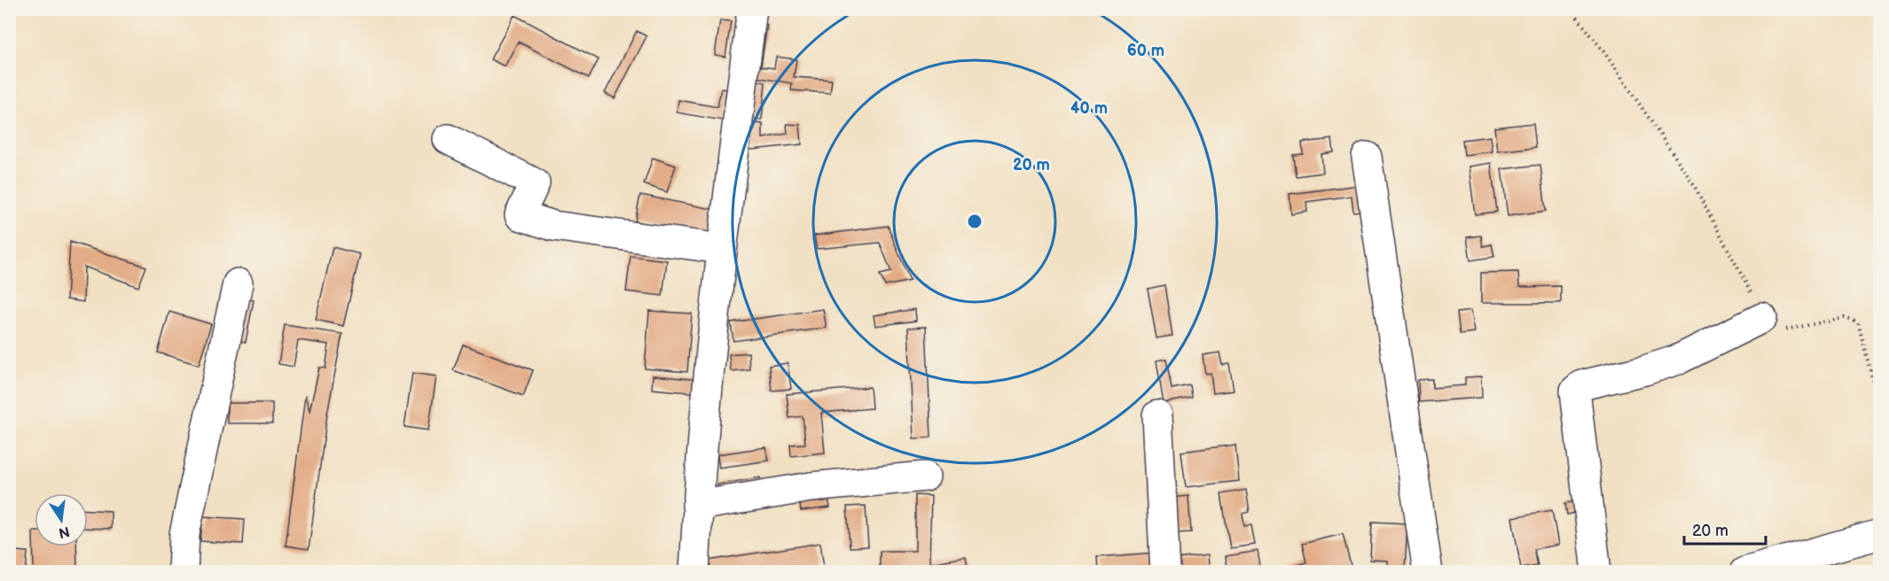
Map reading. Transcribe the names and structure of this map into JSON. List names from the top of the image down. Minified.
{"scale_bar":"20 m","north":"bottom","rings":["60 m","40 m","20 m"]}
